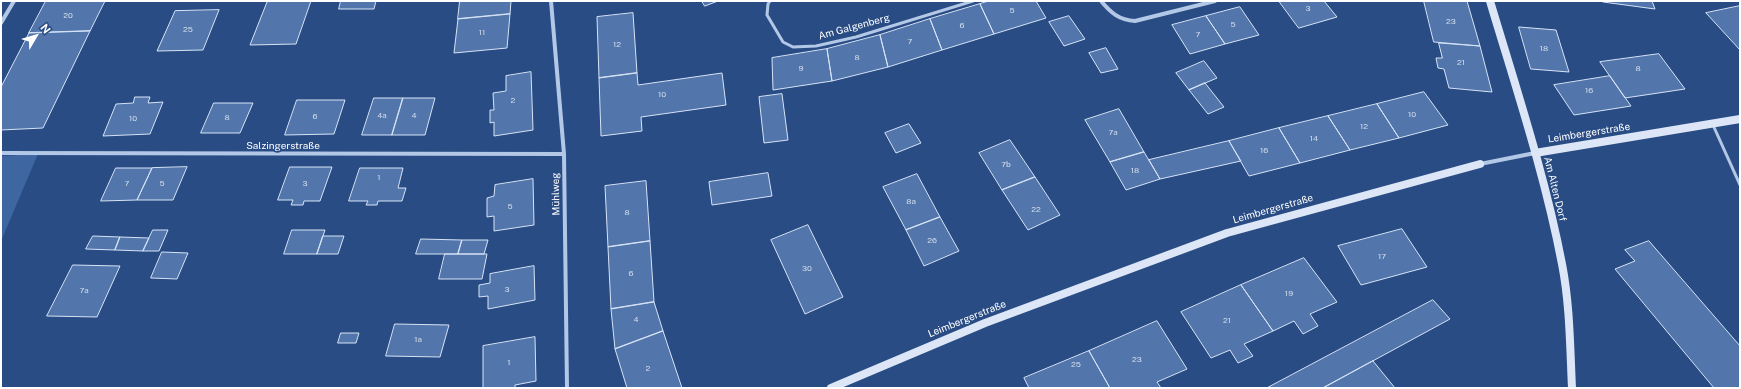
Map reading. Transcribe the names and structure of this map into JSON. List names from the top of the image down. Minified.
{"streets":{"street":["Leimbergerstraße","Salzingerstraße","Am Alten Dorf","Mühlweg"],"lane":["Am Galgenberg"]},"crossings":[["Leimbergerstraße","Am Alten Dorf"],["Salzingerstraße","Mühlweg"]],"house_numbers":["3","5","20","23","5","6","25","11","7","7","12","18","8","21","9","8","16","10","2","10","4a","4","6","8","10","12","7a","14","16","7b","18","1","7","5","3","8a","5","22","8","26","17","30","6","3","7a","19","4","21","1a","23","1","25","2"],"north":"top right"}
